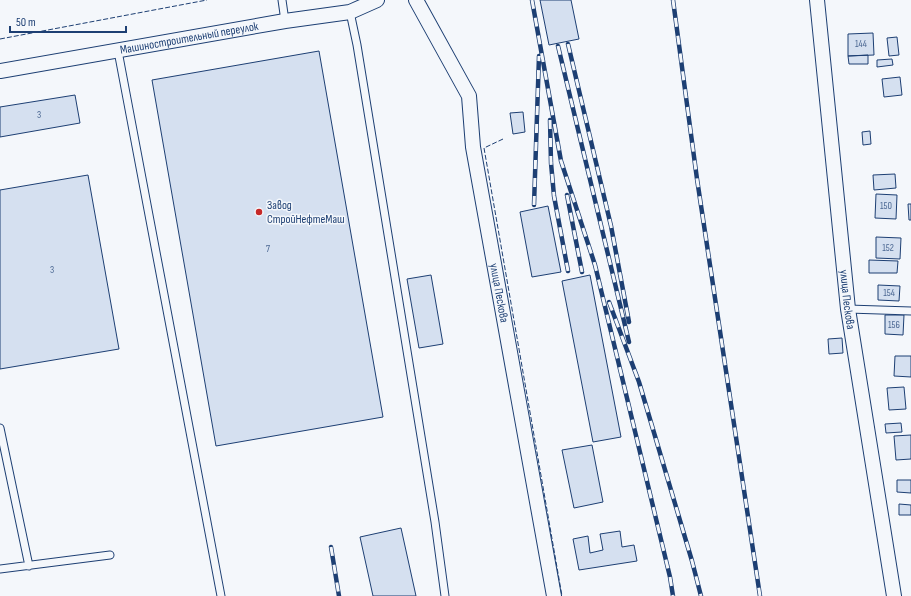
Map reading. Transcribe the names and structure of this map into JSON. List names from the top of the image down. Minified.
{"streets":{"street":["Машиностроительный переулок","улица Пескова"]},"places":["Завод СтройНефтеМаш"],"house_numbers":["144","3","150","152","7","3","154","156"],"scale_bar":"50 m"}
